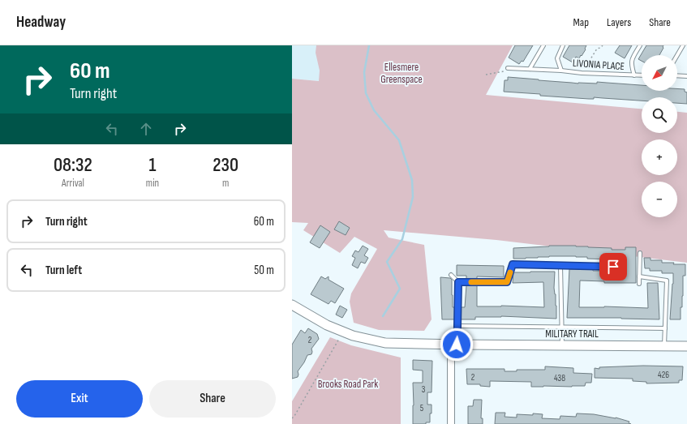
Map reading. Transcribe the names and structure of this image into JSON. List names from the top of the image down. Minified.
{"streets":{"street":["MILITARY TRAIL"],"lane":["LIVONIA PLACE"]},"parks":["Ellesmere Greenspace","Brooks Road Park"],"house_numbers":["2","426","2","438","3","5"],"north":"bottom left","page":{"header":"Headway","nav":["Map","Layers","Share"],"turn":["60 m","Turn right"],"map_buttons":["+","−"],"eta":["08:32","Arrival","1","min","230","m"],"list":[{"name":"Turn right","value":"60 m"},{"name":"Turn left","value":"50 m"}],"buttons":["Exit","Share"]}}
